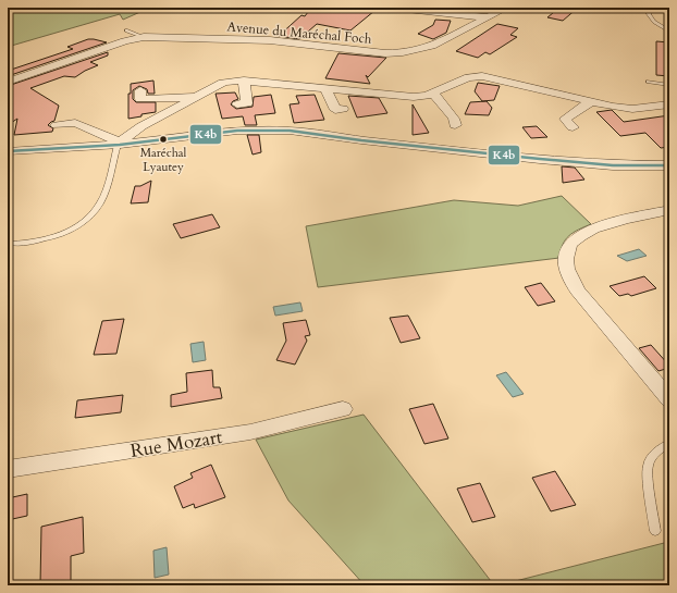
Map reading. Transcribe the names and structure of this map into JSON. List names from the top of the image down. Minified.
{"streets":{"street":["Avenue du Maréchal Foch","Rue Mozart"]},"places":["Maréchal Lyautey"],"lines":["transit line K4b"]}
